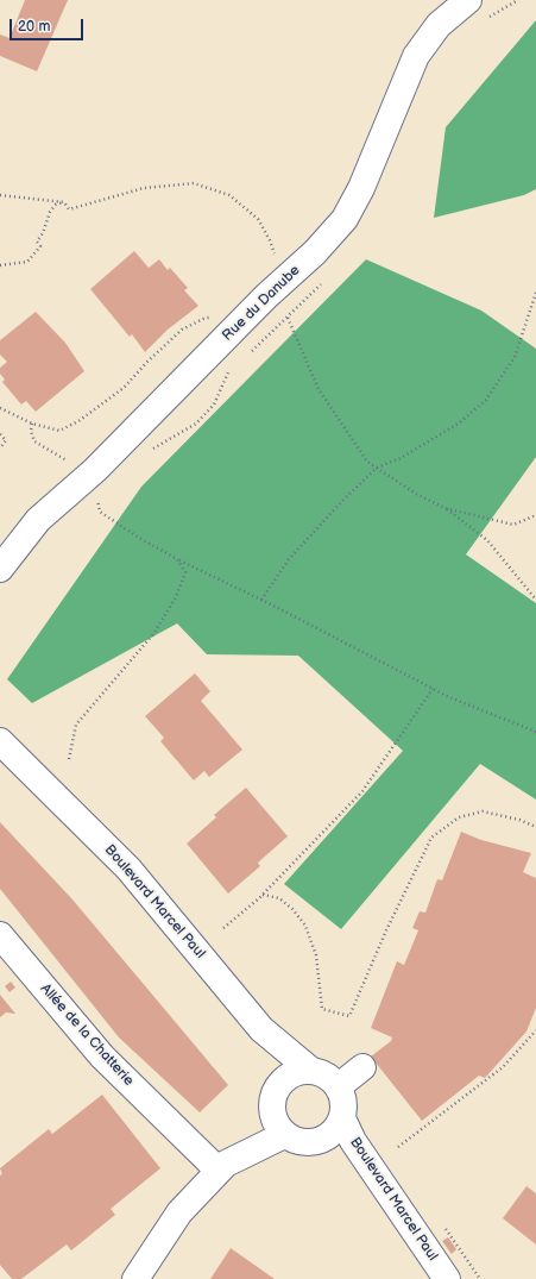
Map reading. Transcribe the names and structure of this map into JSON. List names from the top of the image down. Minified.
{"streets":{"street":["Rue du Danube","Boulevard Marcel Paul","Allée de la Chatterie"]},"scale_bar":"20 m"}
